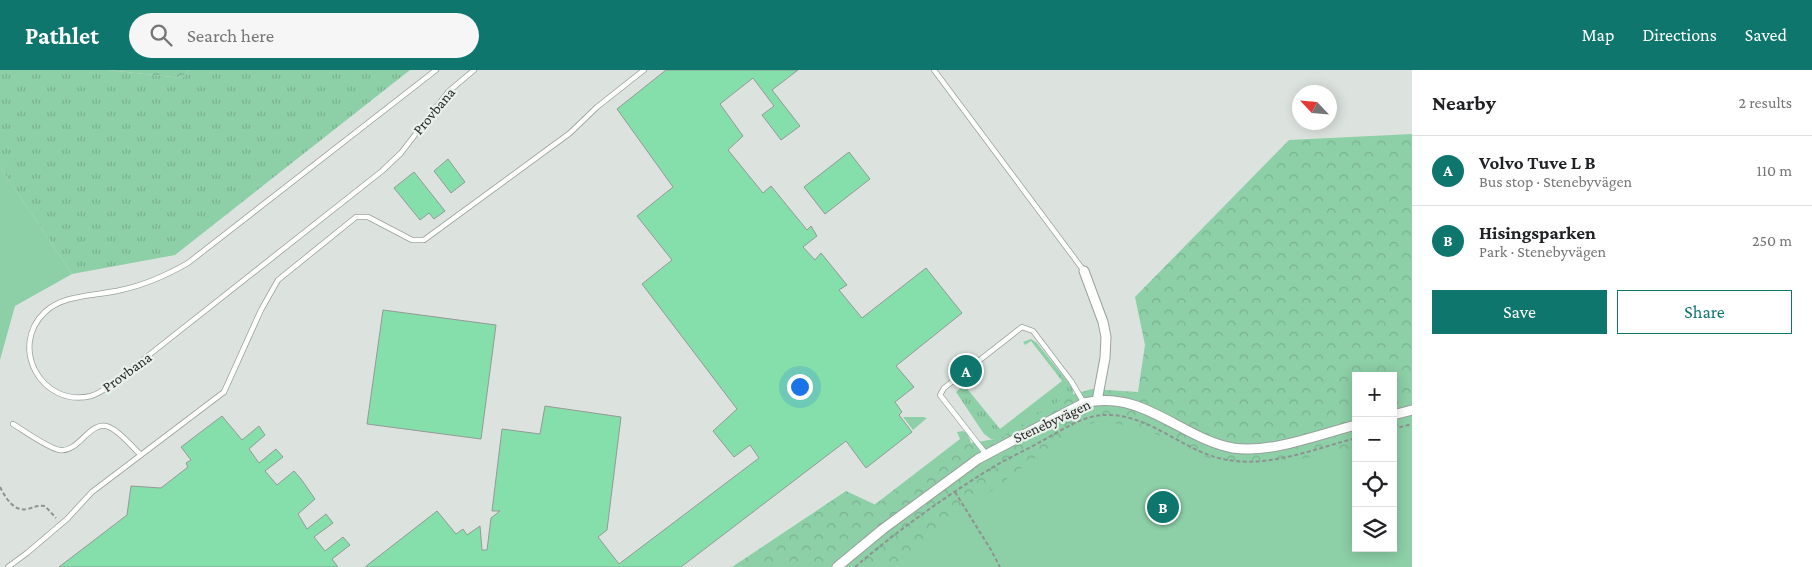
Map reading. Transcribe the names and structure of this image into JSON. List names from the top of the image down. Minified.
{"streets":{"street":["Stenebyvägen"],"lane":["Provbana"]},"north":"top left","page":{"header":"Pathlet","search":"Search here","nav":["Map","Directions","Saved"],"heading":["Nearby","2 results"],"list":[{"mark":"A","name":"Volvo Tuve L B","note":"Bus stop · Stenebyvägen","value":"110 m"},{"mark":"B","name":"Hisingsparken","note":"Park · Stenebyvägen","value":"250 m"}],"buttons":["Save","Share"],"pins":["A","B"],"map_buttons":["+","−"]}}
